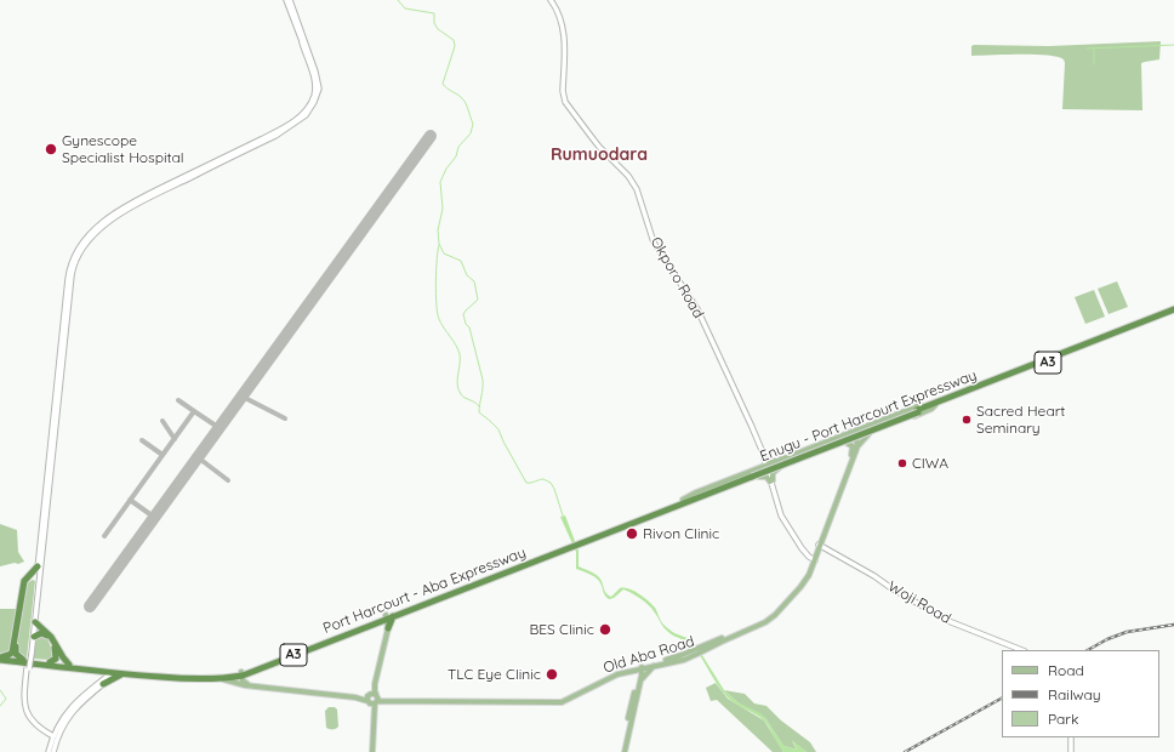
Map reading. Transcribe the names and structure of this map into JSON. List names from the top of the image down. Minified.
{"streets":{"highway":["A3","Enugu - Port Harcourt Expressway","Port Harcourt - Aba Expressway"],"main road":["Okporo Road","Woji Road","Old Aba Road"]},"crossings":[["Okporo Road","Old Aba Road"],["Enugu - Port Harcourt Expressway","Port Harcourt - Aba Expressway"],["Port Harcourt - Aba Expressway","Old Aba Road"],["Woji Road","Old Aba Road"]],"districts":["Rumuodara"],"places":["Gynescope Specialist Hospital","Sacred Heart Seminary","CIWA","Rivon Clinic","BES Clinic","TLC Eye Clinic"],"legend":["Road","Railway","Park"]}
